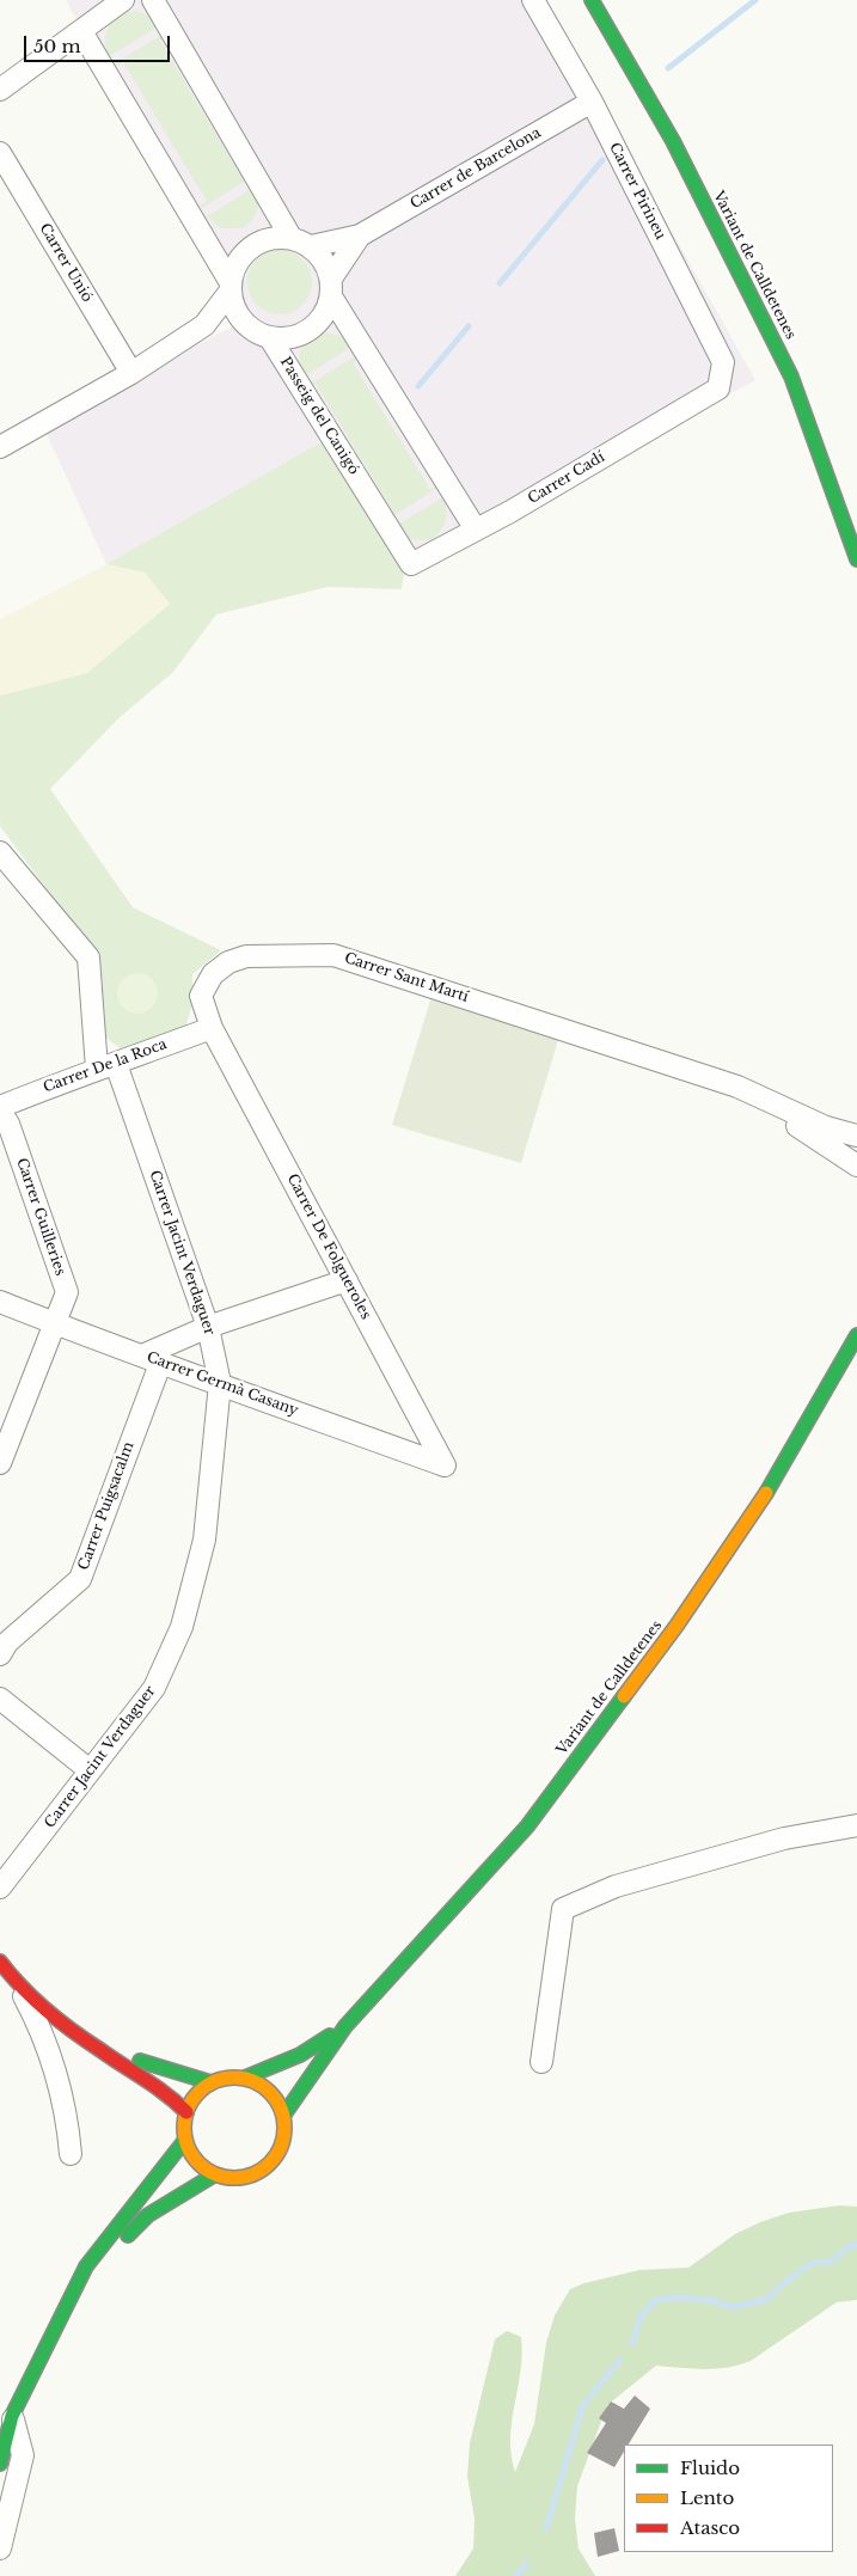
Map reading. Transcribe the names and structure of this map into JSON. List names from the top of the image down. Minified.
{"streets":{"street":["Carrer de Barcelona","Carrer Pirineu","Carrer Unió","Variant de Calldetenes","Passeig del Canigó","Carrer Cadí","Carrer Sant Martí","Carrer De la Roca","Carrer Guilleries","Carrer De Folgueroles","Carrer Jacint Verdaguer","Carrer Germà Casany","Carrer Puigsacalm"]},"crossings":[["Carrer de Barcelona","Carrer Pirineu"],["Carrer de Barcelona","Passeig del Canigó"],["Carrer Pirineu","Carrer Cadí"],["Passeig del Canigó","Carrer Cadí"],["Carrer Sant Martí","Carrer De la Roca"],["Carrer Sant Martí","Carrer De Folgueroles"],["Carrer De la Roca","Carrer Guilleries"],["Carrer De la Roca","Carrer De Folgueroles"],["Carrer De la Roca","Carrer Jacint Verdaguer"],["Carrer Guilleries","Carrer Germà Casany"],["Carrer De Folgueroles","Carrer Germà Casany"],["Carrer Jacint Verdaguer","Carrer Germà Casany"],["Carrer Germà Casany","Carrer Puigsacalm"]],"legend":["Fluido","Lento","Atasco"],"scale_bar":"50 m"}
